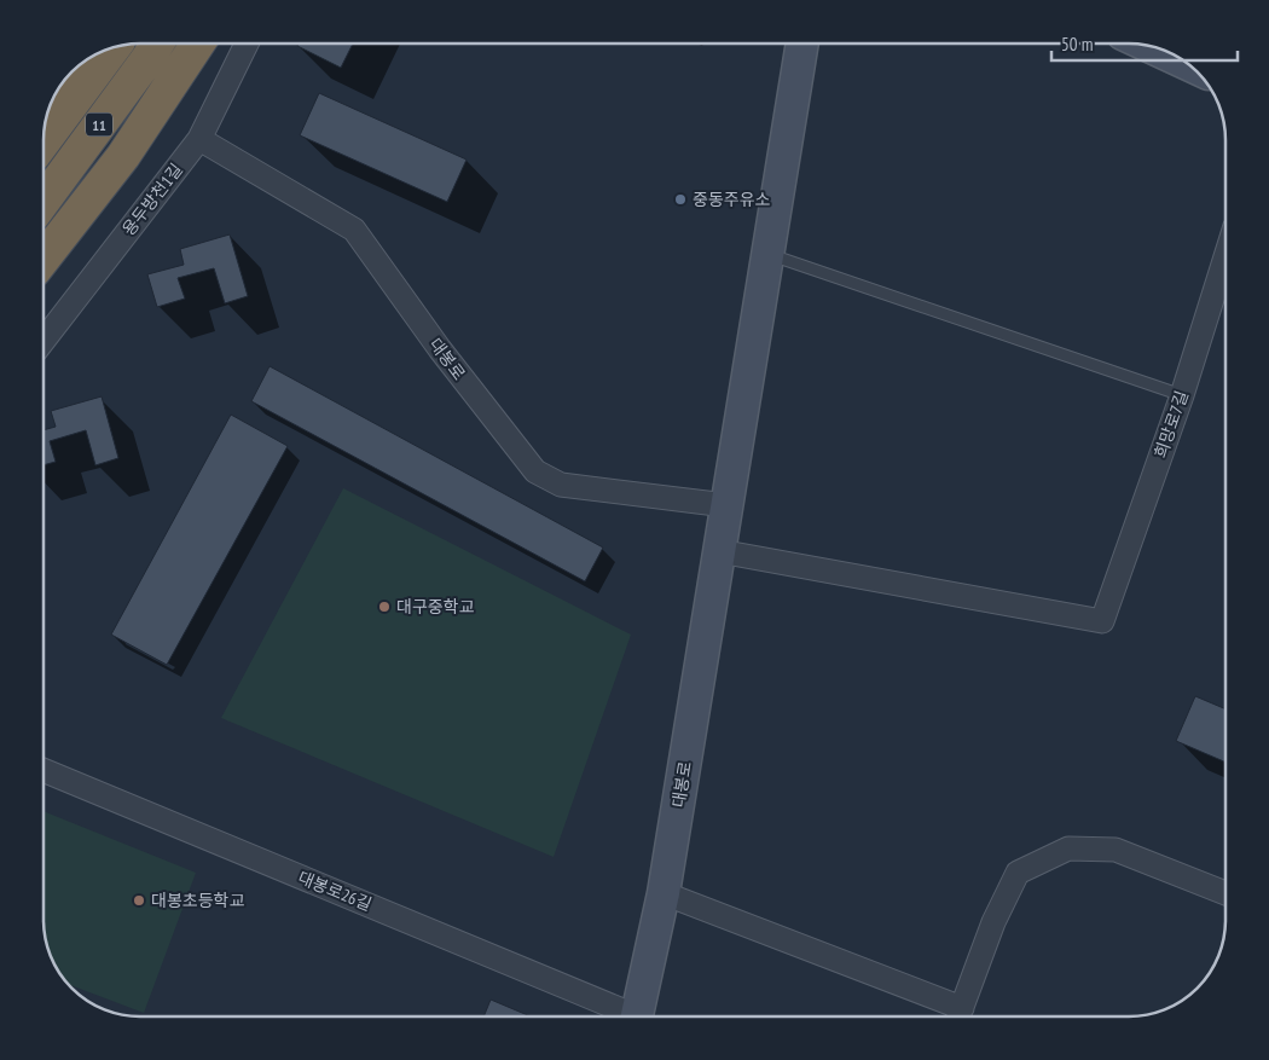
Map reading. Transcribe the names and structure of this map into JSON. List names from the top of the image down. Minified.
{"streets":{"highway":["11"],"street":["용두방천1길","대봉로","희망로7길","대봉로26길"]},"crossings":[["용두방천1길","대봉로"],["대봉로","희망로7길"]],"places":["중동주유소","대구중학교","대봉초등학교"],"scale_bar":"50 m"}
